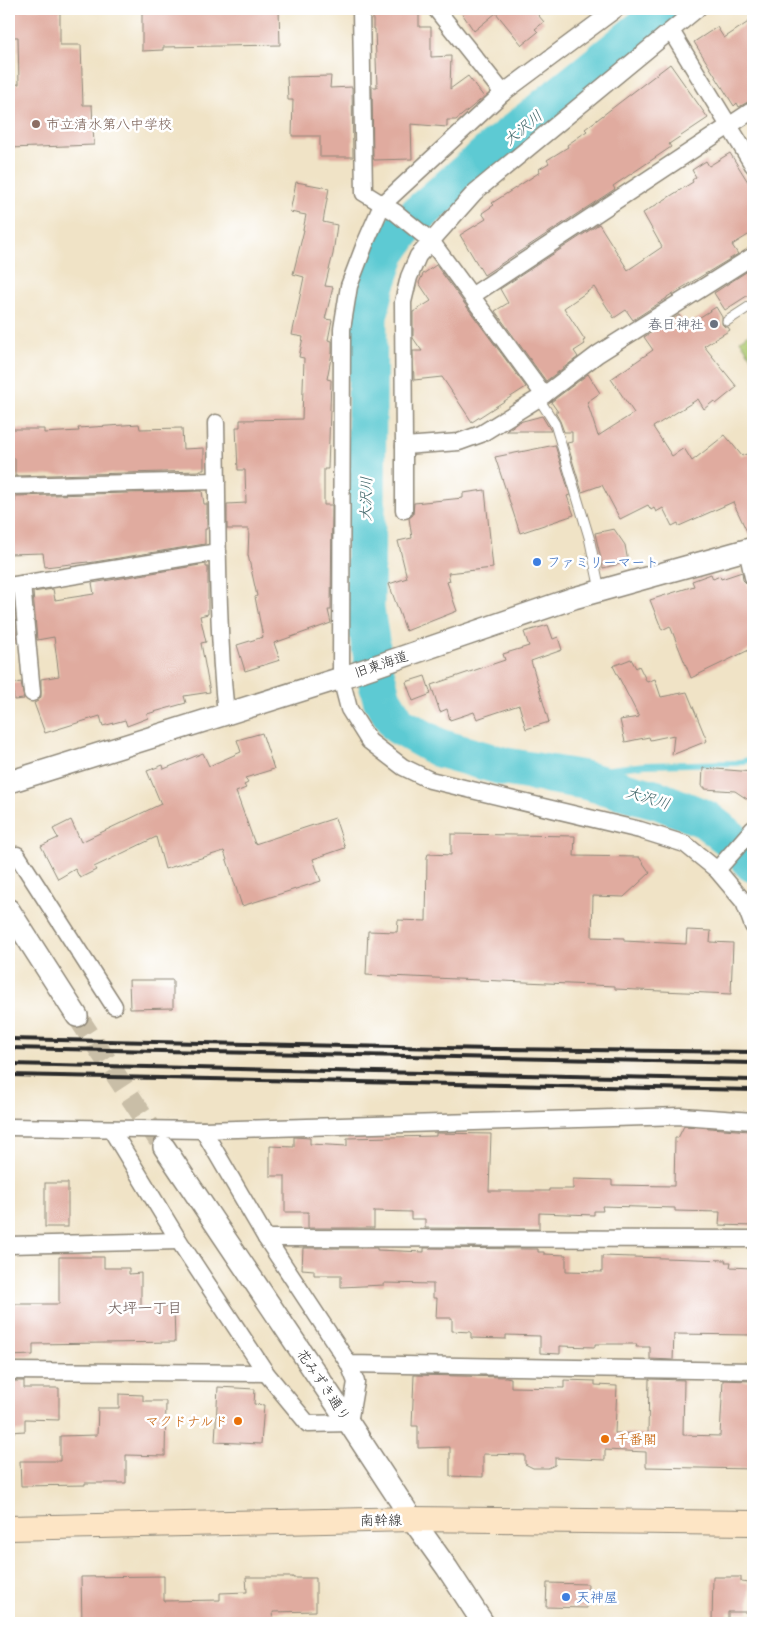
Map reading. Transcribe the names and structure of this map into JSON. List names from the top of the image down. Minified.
{"streets":{"main road":["南幹線"],"street":["旧東海道","花みずき通り"]},"crossings":[["花みずき通り","南幹線"]],"districts":["大坪一丁目"],"water":["大沢川"],"places":["市立清水第八中学校","春日神社","ファミリーマート","マクドナルド","千番閣","天神屋"]}
